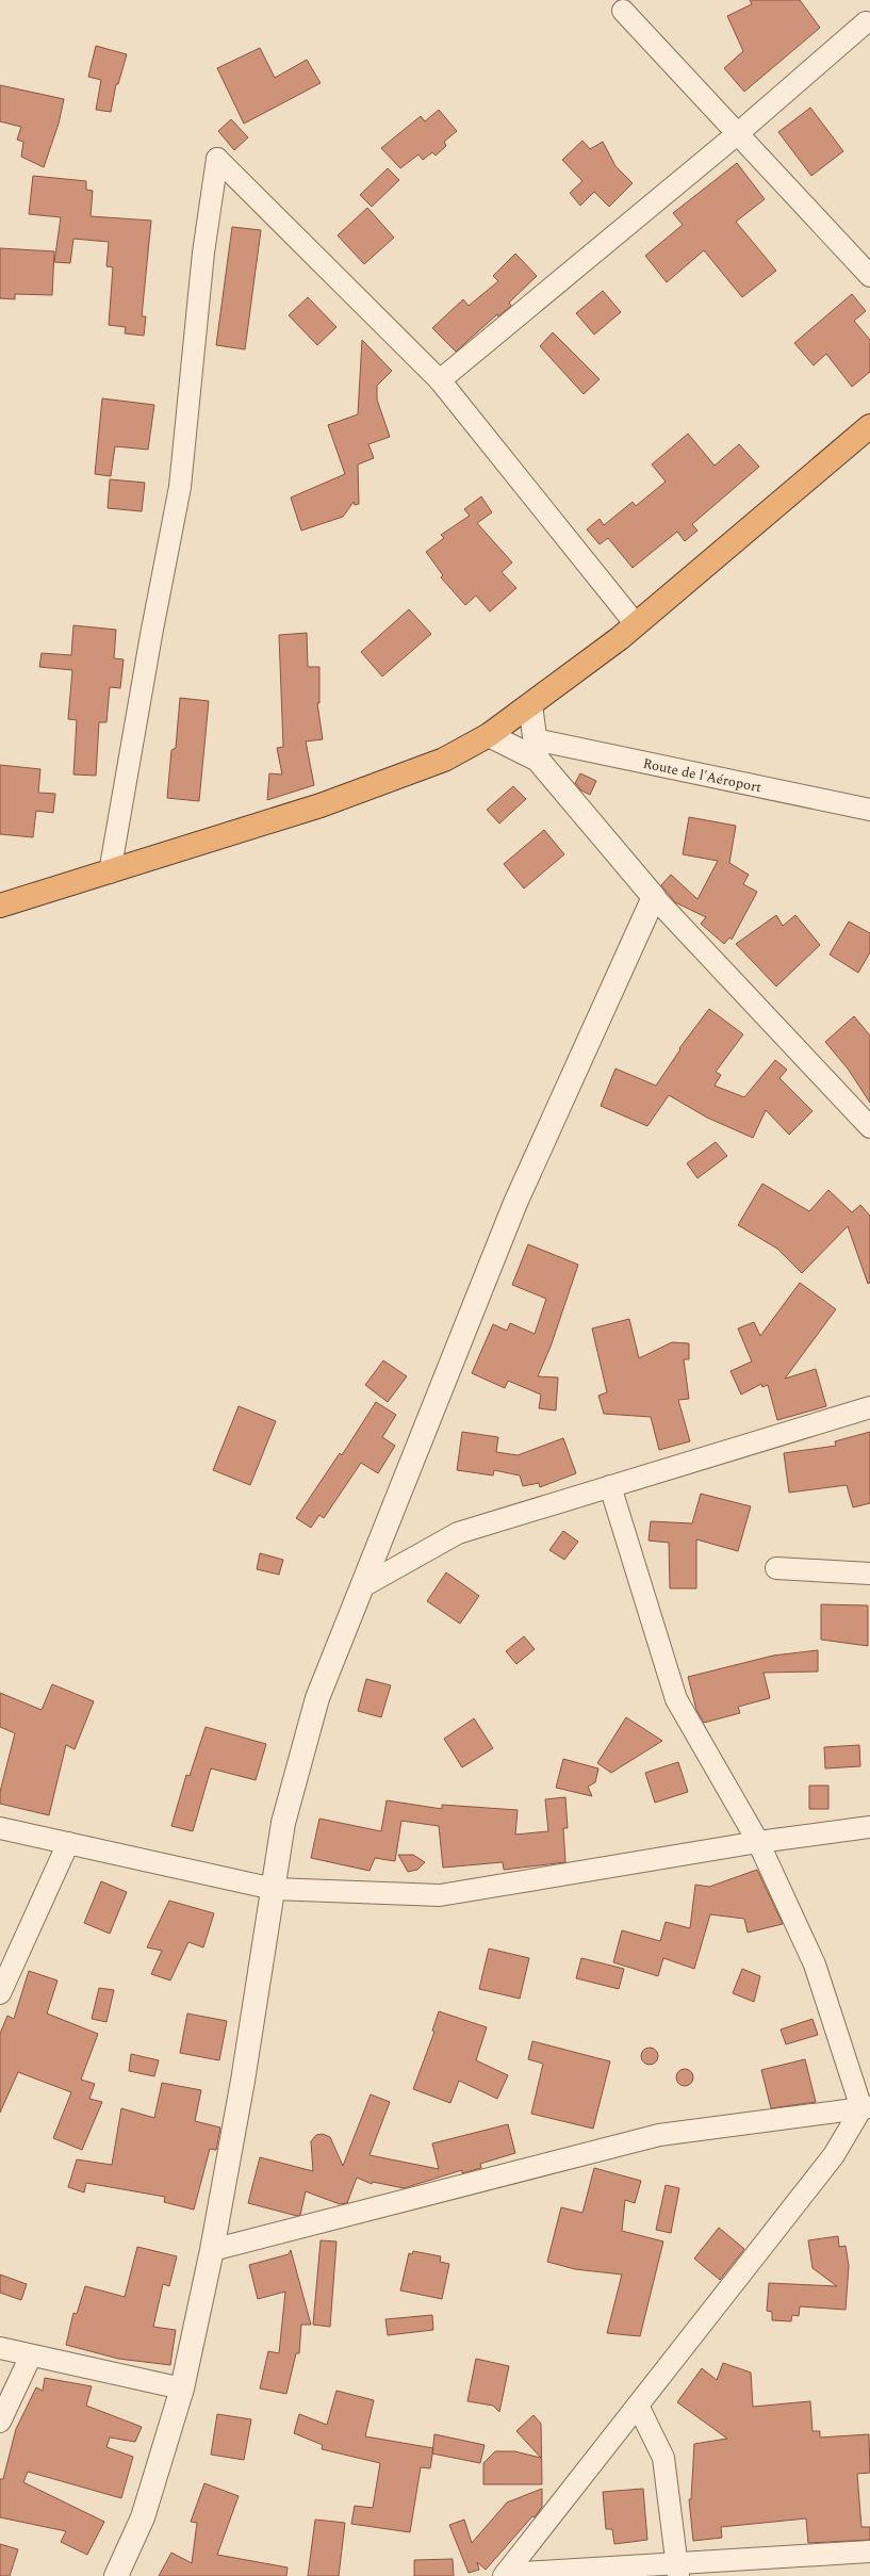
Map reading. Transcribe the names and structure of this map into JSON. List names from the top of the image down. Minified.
{"streets":{"street":["Route de l'Aéroport"]}}
